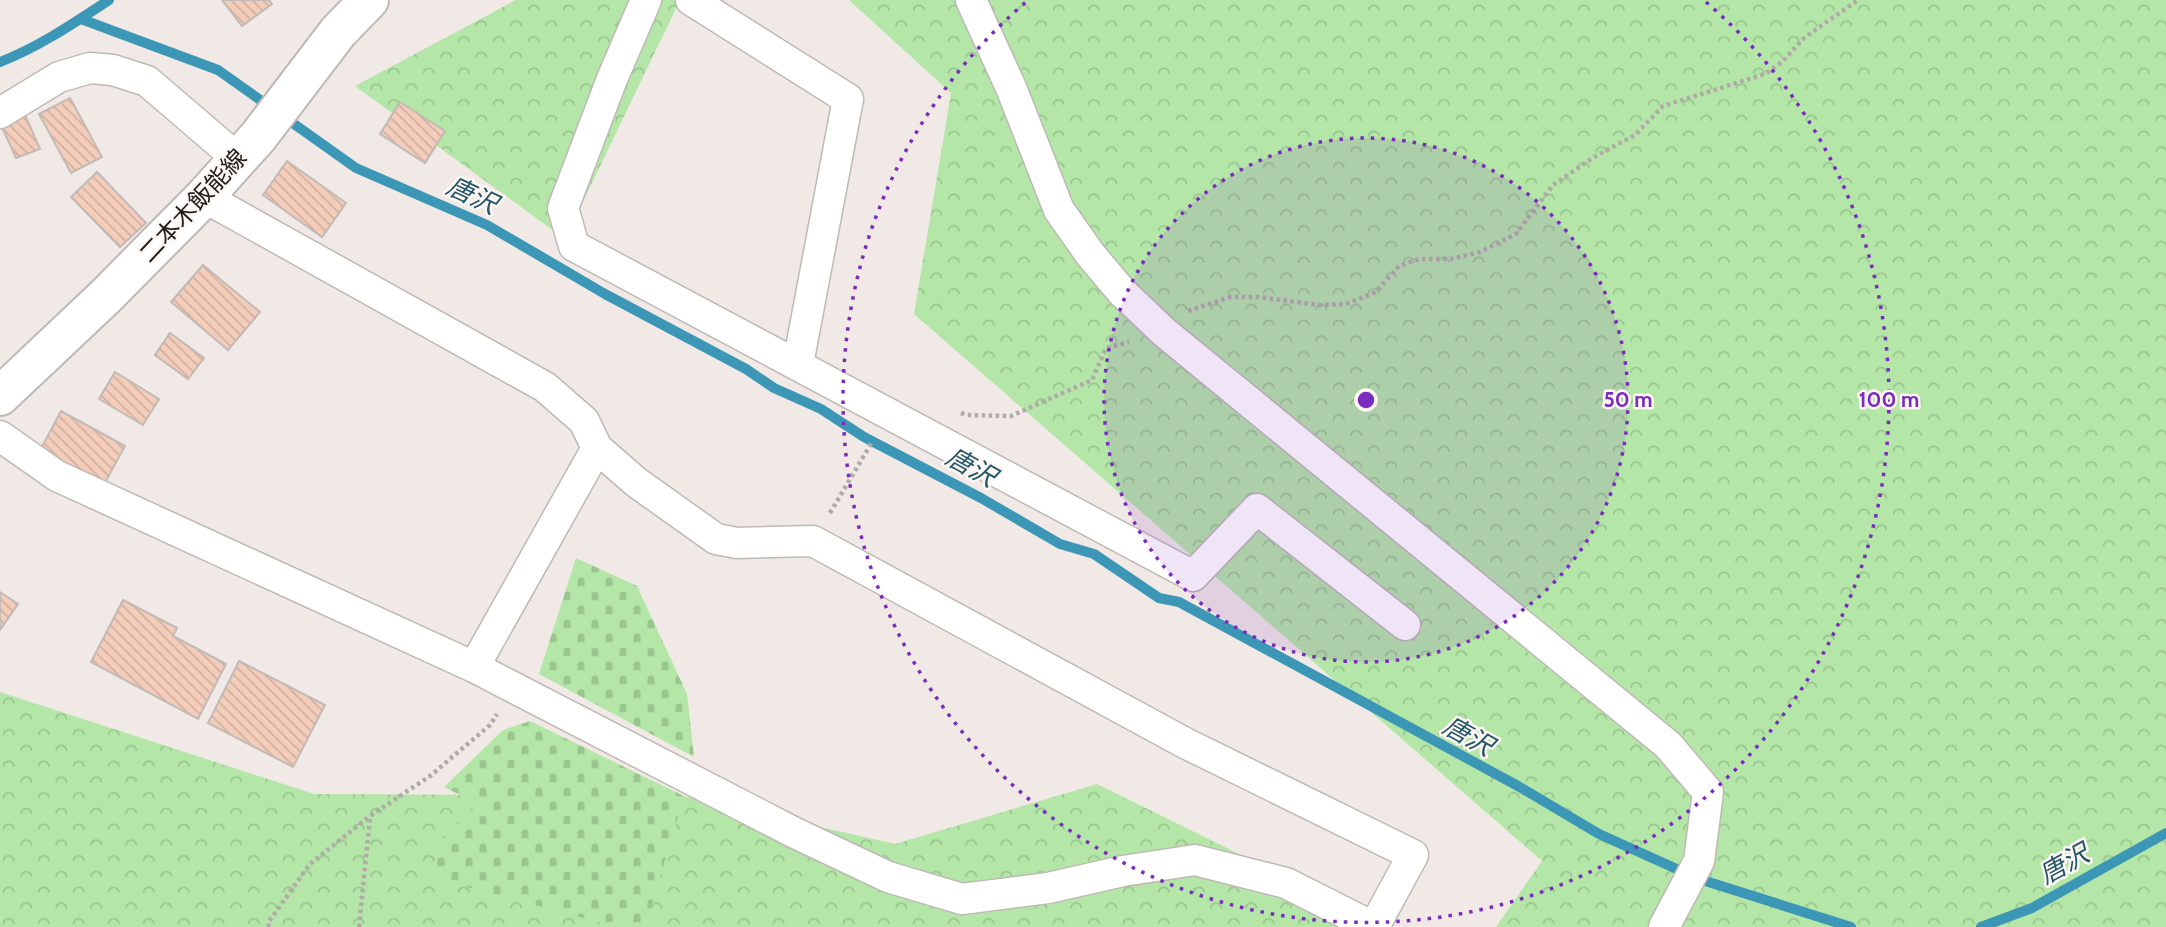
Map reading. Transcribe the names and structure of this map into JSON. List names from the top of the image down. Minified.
{"streets":{"main road":["二本木飯能線"]},"water":["唐沢"],"rings":["50 m","100 m"]}
